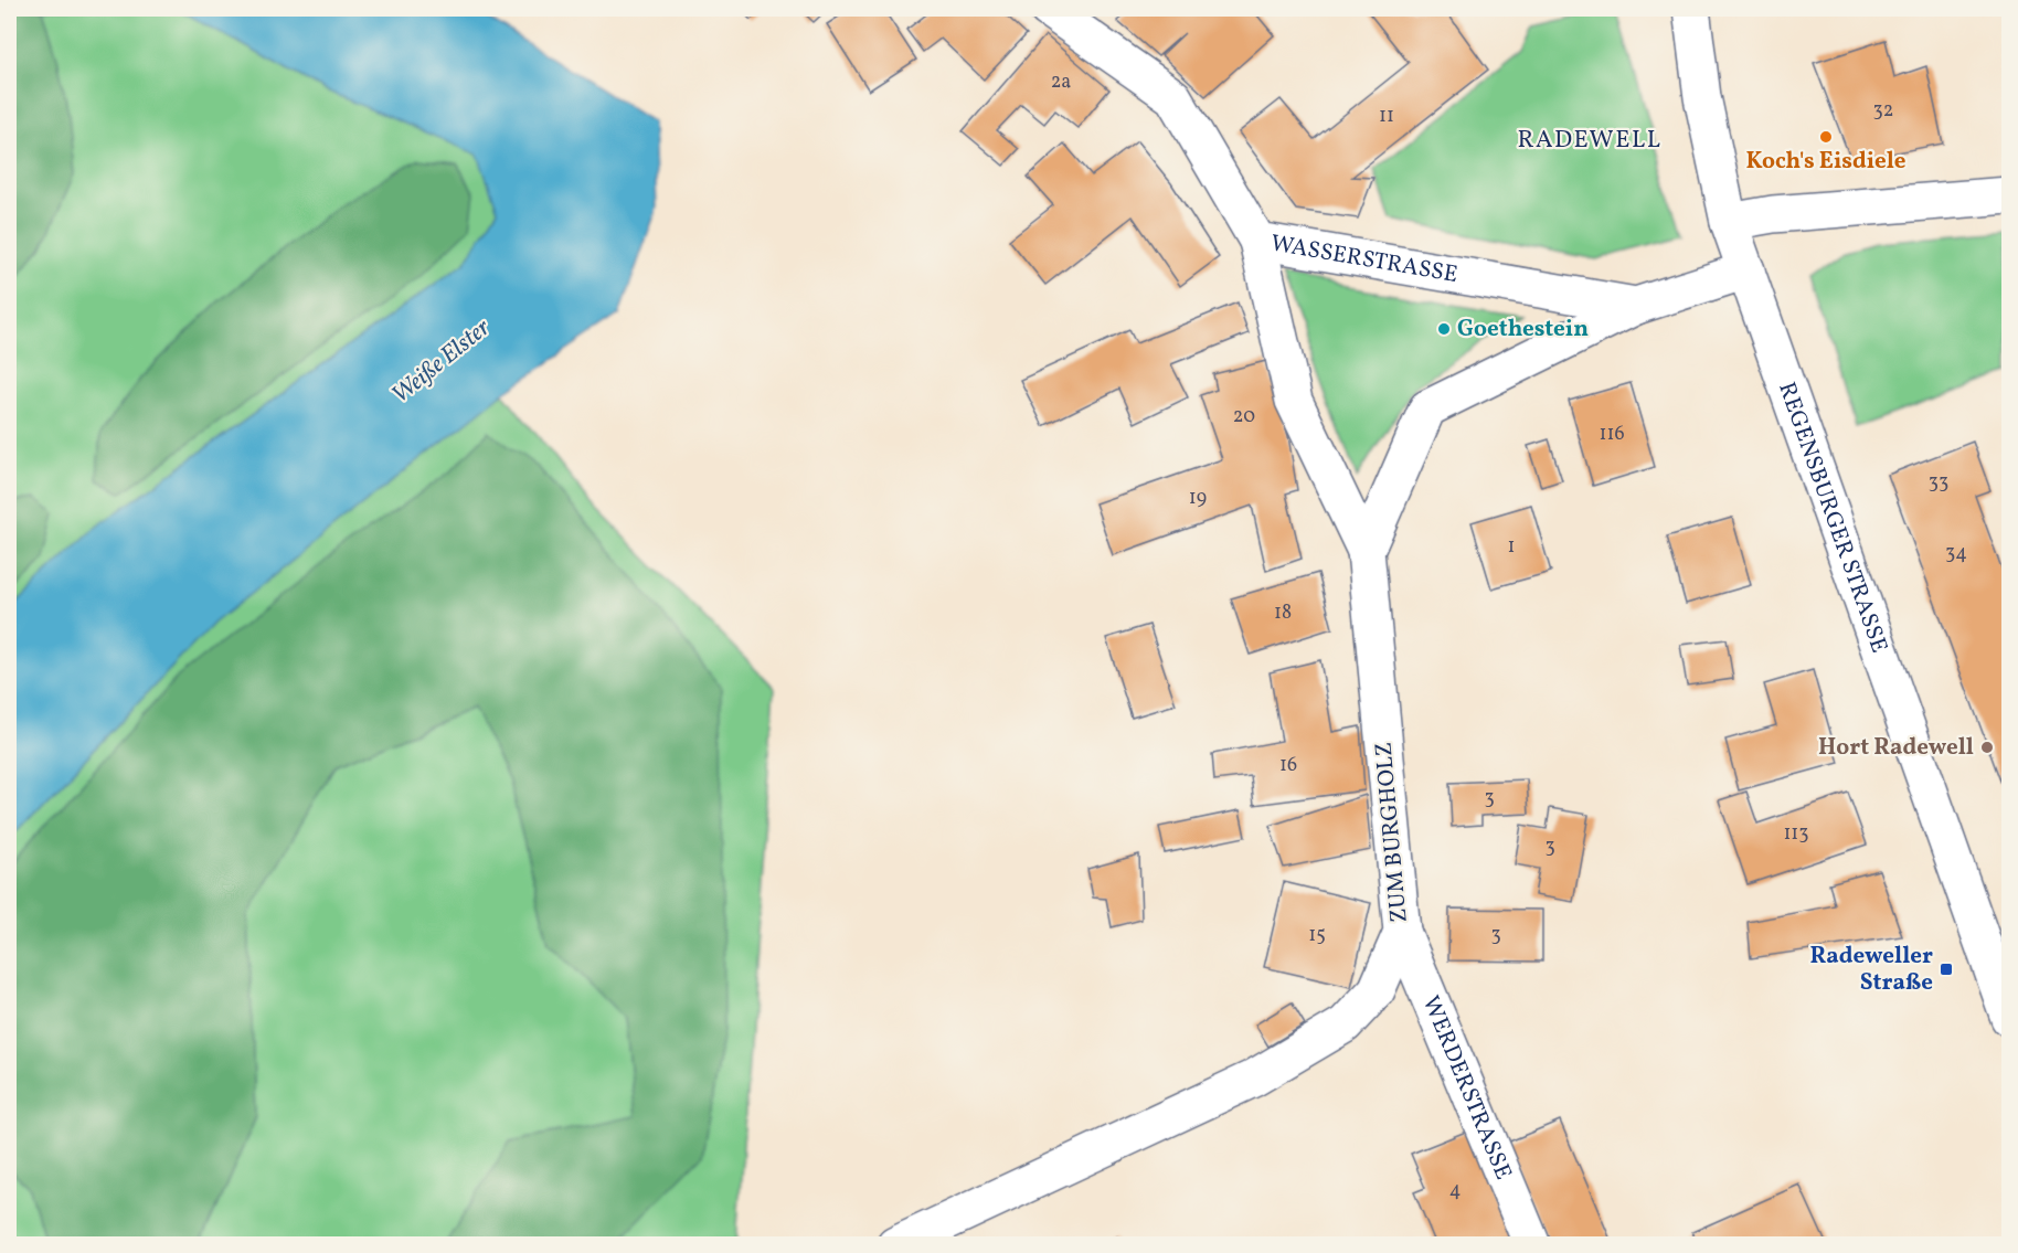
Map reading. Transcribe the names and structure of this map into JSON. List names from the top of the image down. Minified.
{"streets":{"street":["WASSERSTRASSE","REGENSBURGER STRASSE","ZUM BURGHOLZ","WERDERSTRASSE"]},"crossings":[["WASSERSTRASSE","REGENSBURGER STRASSE"],["WASSERSTRASSE","ZUM BURGHOLZ"],["ZUM BURGHOLZ","WERDERSTRASSE"]],"districts":["RADEWELL"],"water":["Weiße Elster"],"places":{"other":["Koch's Eisdiele","Goethestein","Hort Radewell"],"transit":["Radeweller Straße"]},"house_numbers":["2a","32","11","20","116","33","19","1","34","18","16","3","113","3","15","3","4"]}
